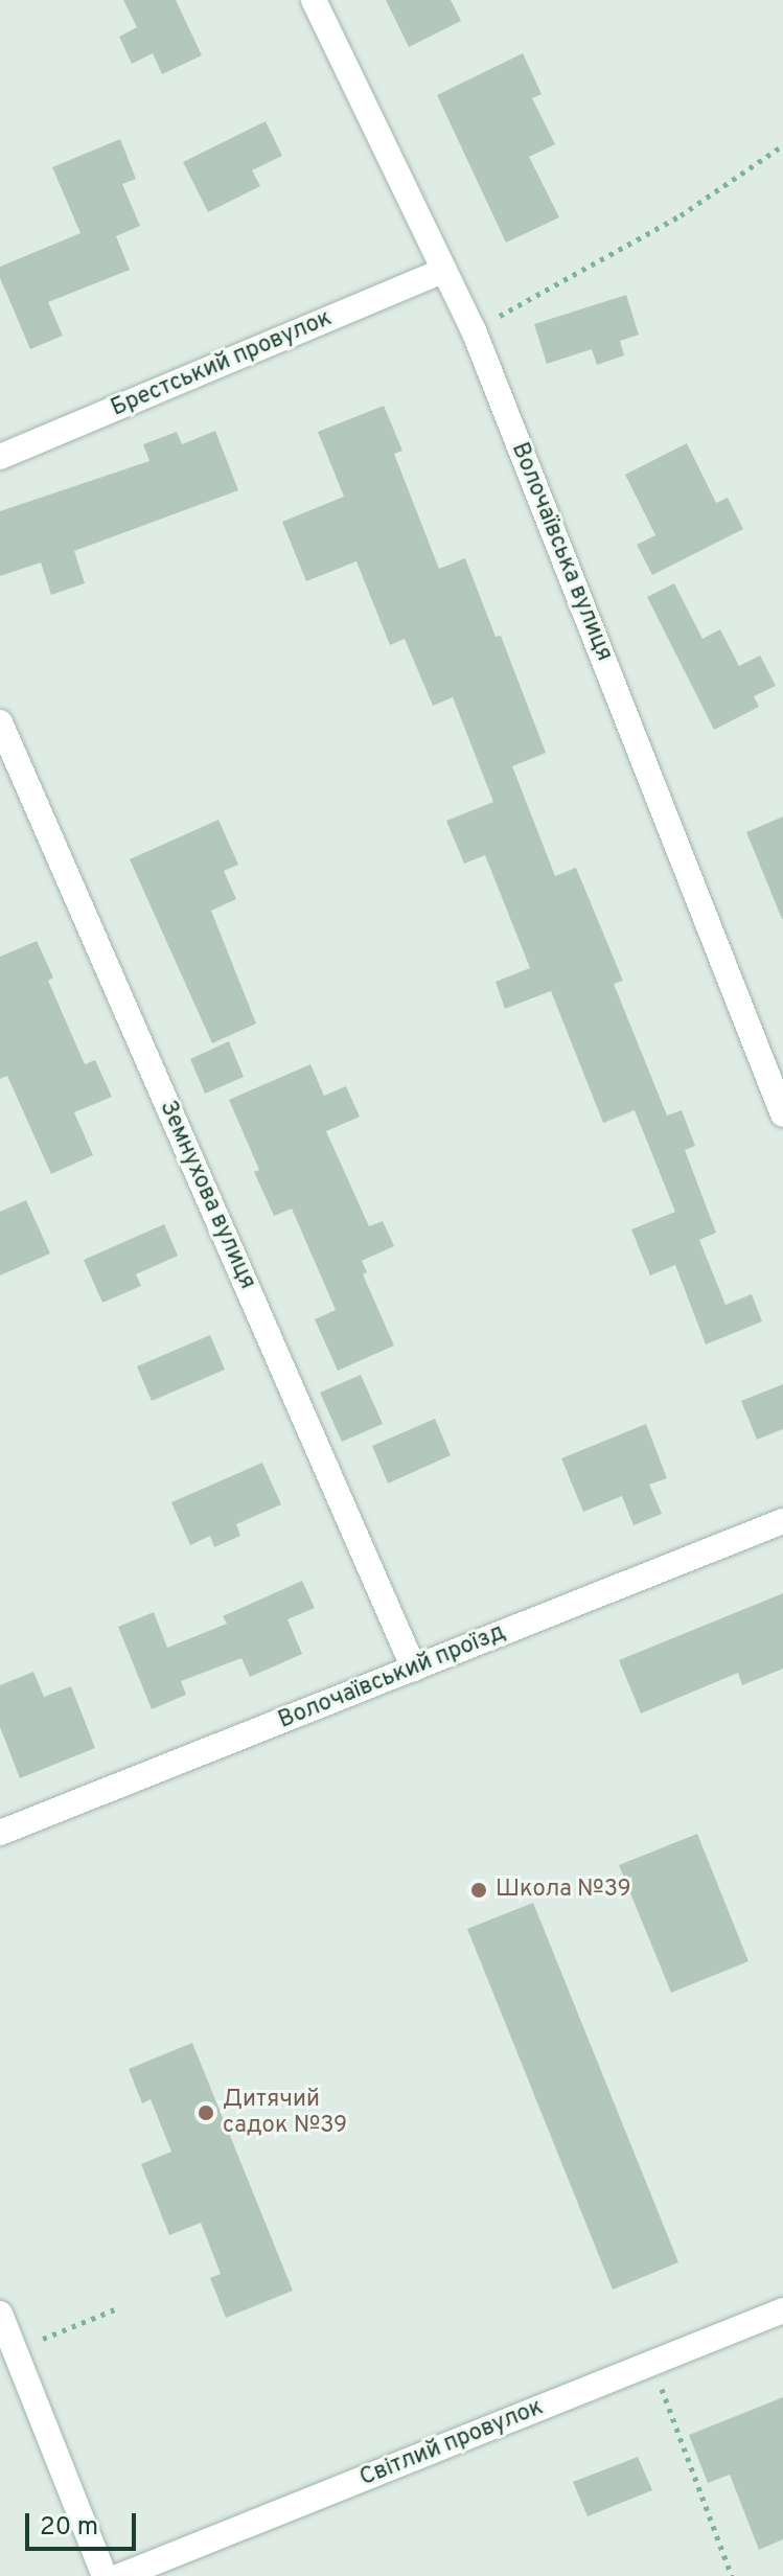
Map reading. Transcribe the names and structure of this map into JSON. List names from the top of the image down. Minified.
{"streets":{"street":["Брестський провулок","Волочаївська вулиця","Земнухова вулиця","Волочаївський проїзд","Світлий провулок"]},"crossings":[["Брестський провулок","Волочаївська вулиця"],["Земнухова вулиця","Волочаївський проїзд"]],"places":["Школа №39","Дитячий садок №39"],"scale_bar":"20 m"}
